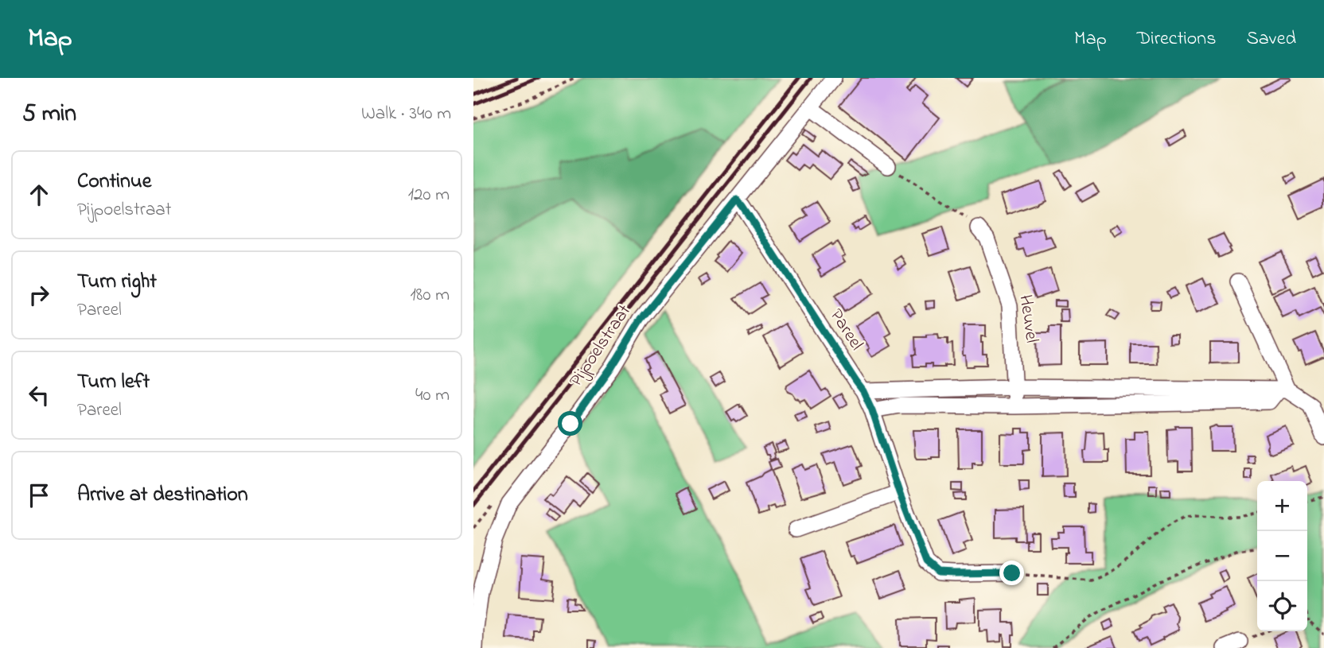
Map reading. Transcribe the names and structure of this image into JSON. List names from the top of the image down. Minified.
{"streets":{"street":["Heuvel","Pareel","Pijpoelstraat"]},"crossings":[["Pareel","Pijpoelstraat"]],"page":{"header":"Map","nav":["Map","Directions","Saved"],"heading":["5 min","Walk · 340 m"],"list":[["Continue","Pijpoelstraat","120 m"],["Turn right","Pareel","180 m"],["Turn left","Pareel","40 m"],"Arrive at destination"],"map_buttons":["+","−"]}}
